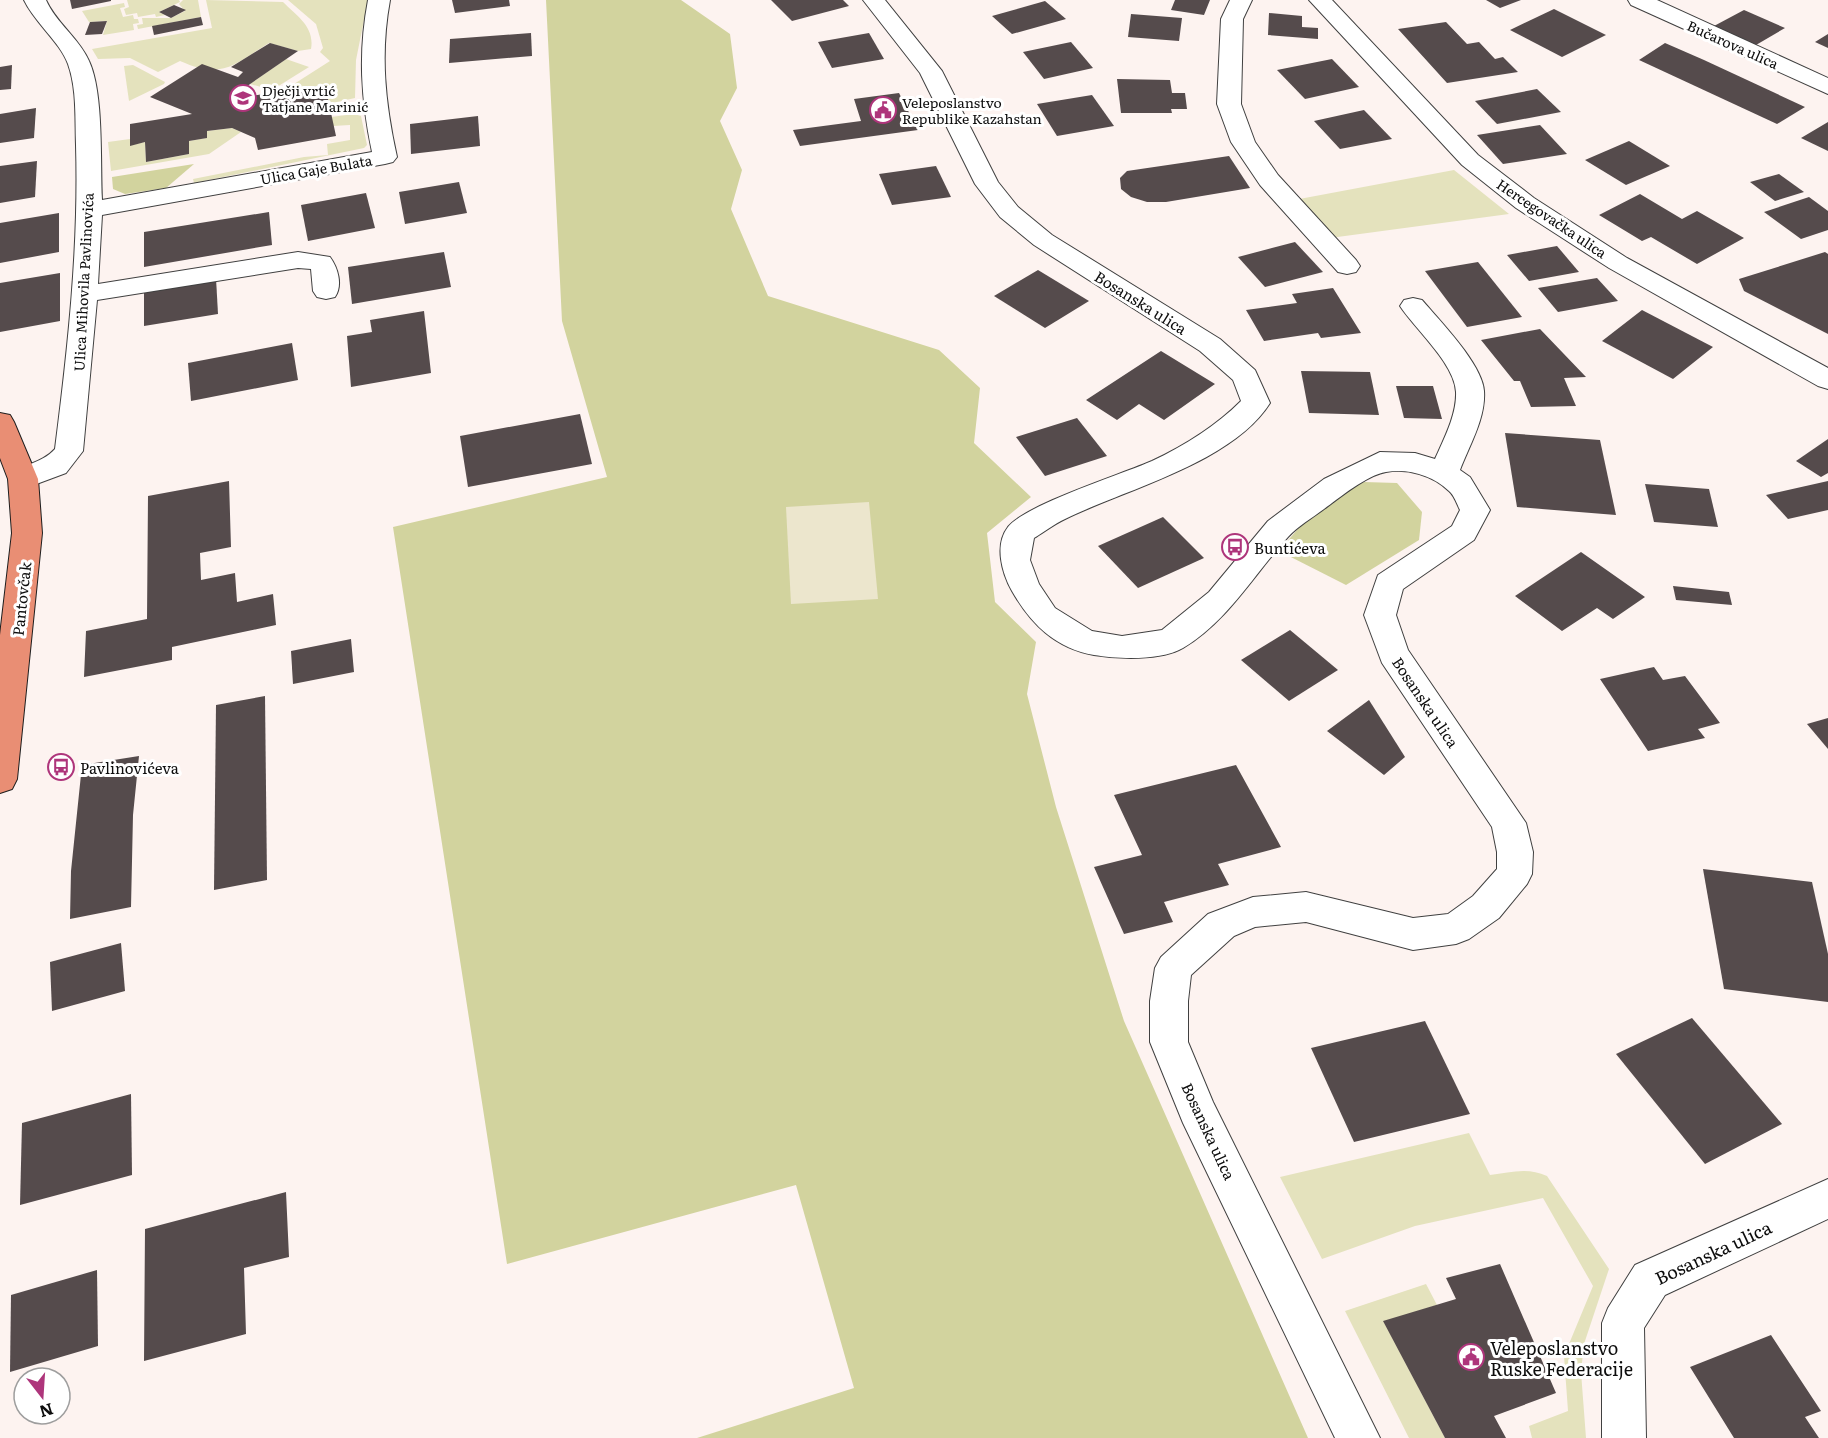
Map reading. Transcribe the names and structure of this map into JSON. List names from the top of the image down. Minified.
{"streets":{"main road":["Pantovčak"],"street":["Bučarova ulica","Ulica Gaje Bulata","Hercegovačka ulica","Ulica Mihovila Pavlinovića","Bosanska ulica"]},"crossings":[["Ulica Gaje Bulata","Ulica Mihovila Pavlinovića"],["Ulica Mihovila Pavlinovića","Pantovčak"]],"places":{"school or university":["Dječji vrtić Tatjane Marinić"],"public building":["Veleposlanstvo Republike Kazahstan","Veleposlanstvo Ruske Federacije"],"bus stop":["Buntićeva","Pavlinovićeva"]},"north":"bottom"}
